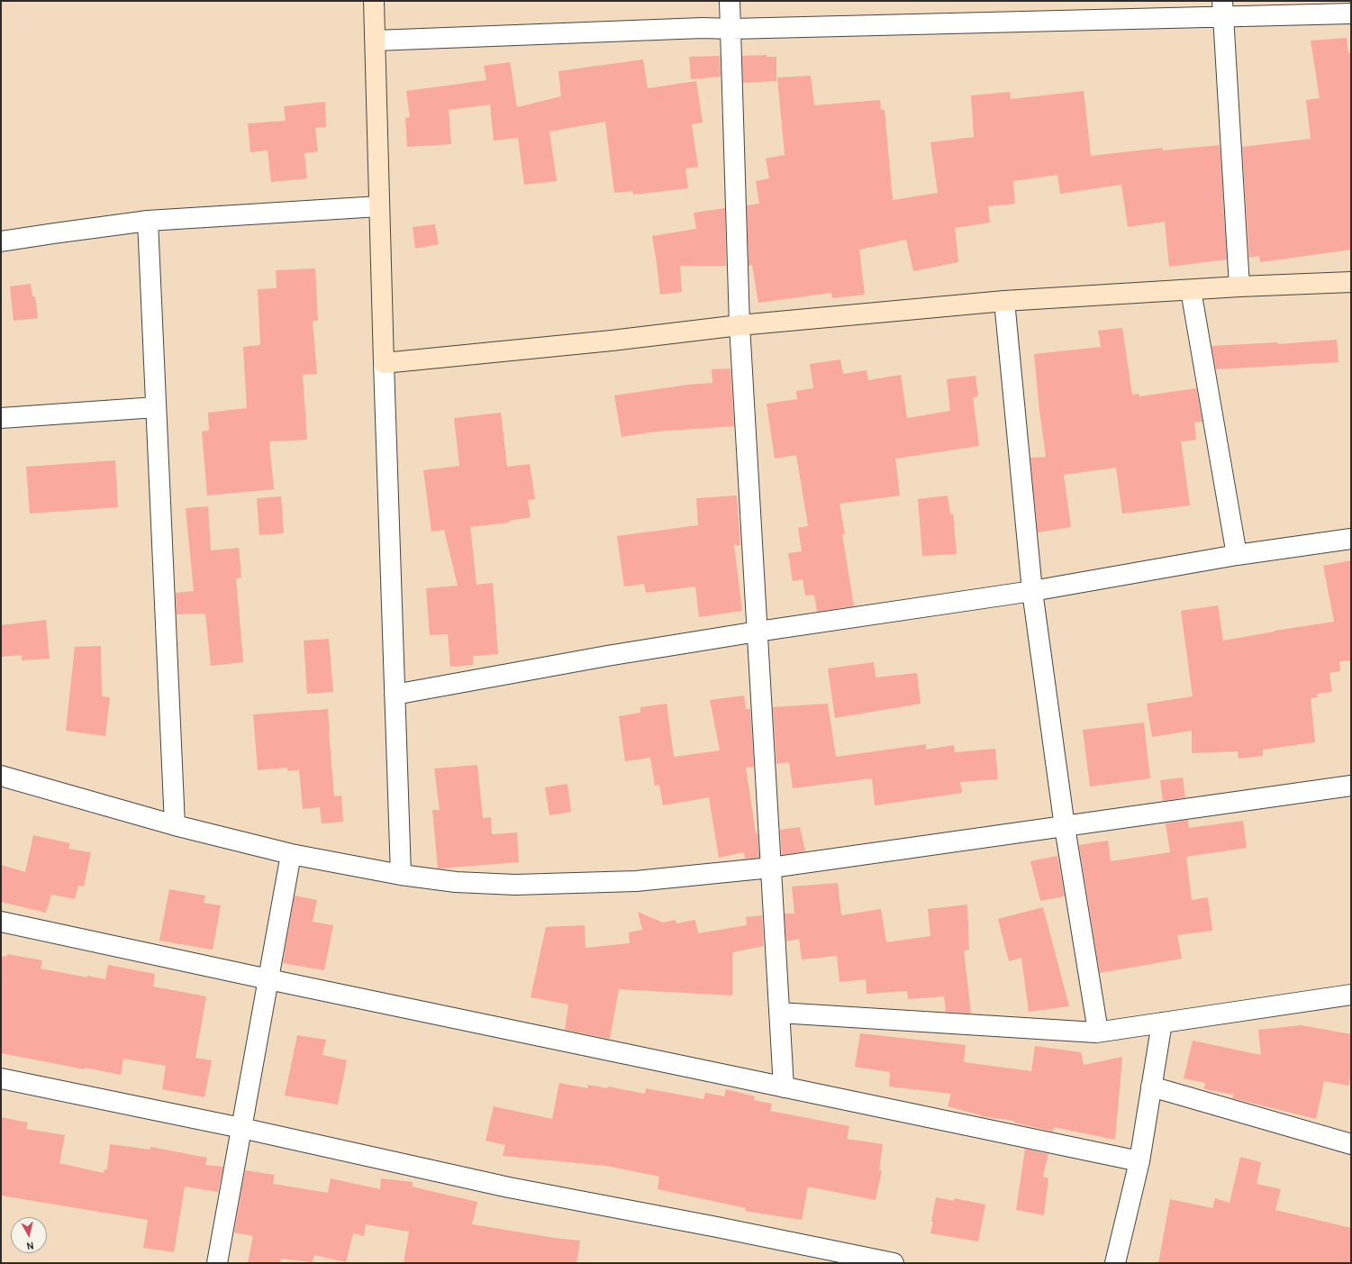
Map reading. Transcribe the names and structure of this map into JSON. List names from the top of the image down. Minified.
{"north":"bottom"}
